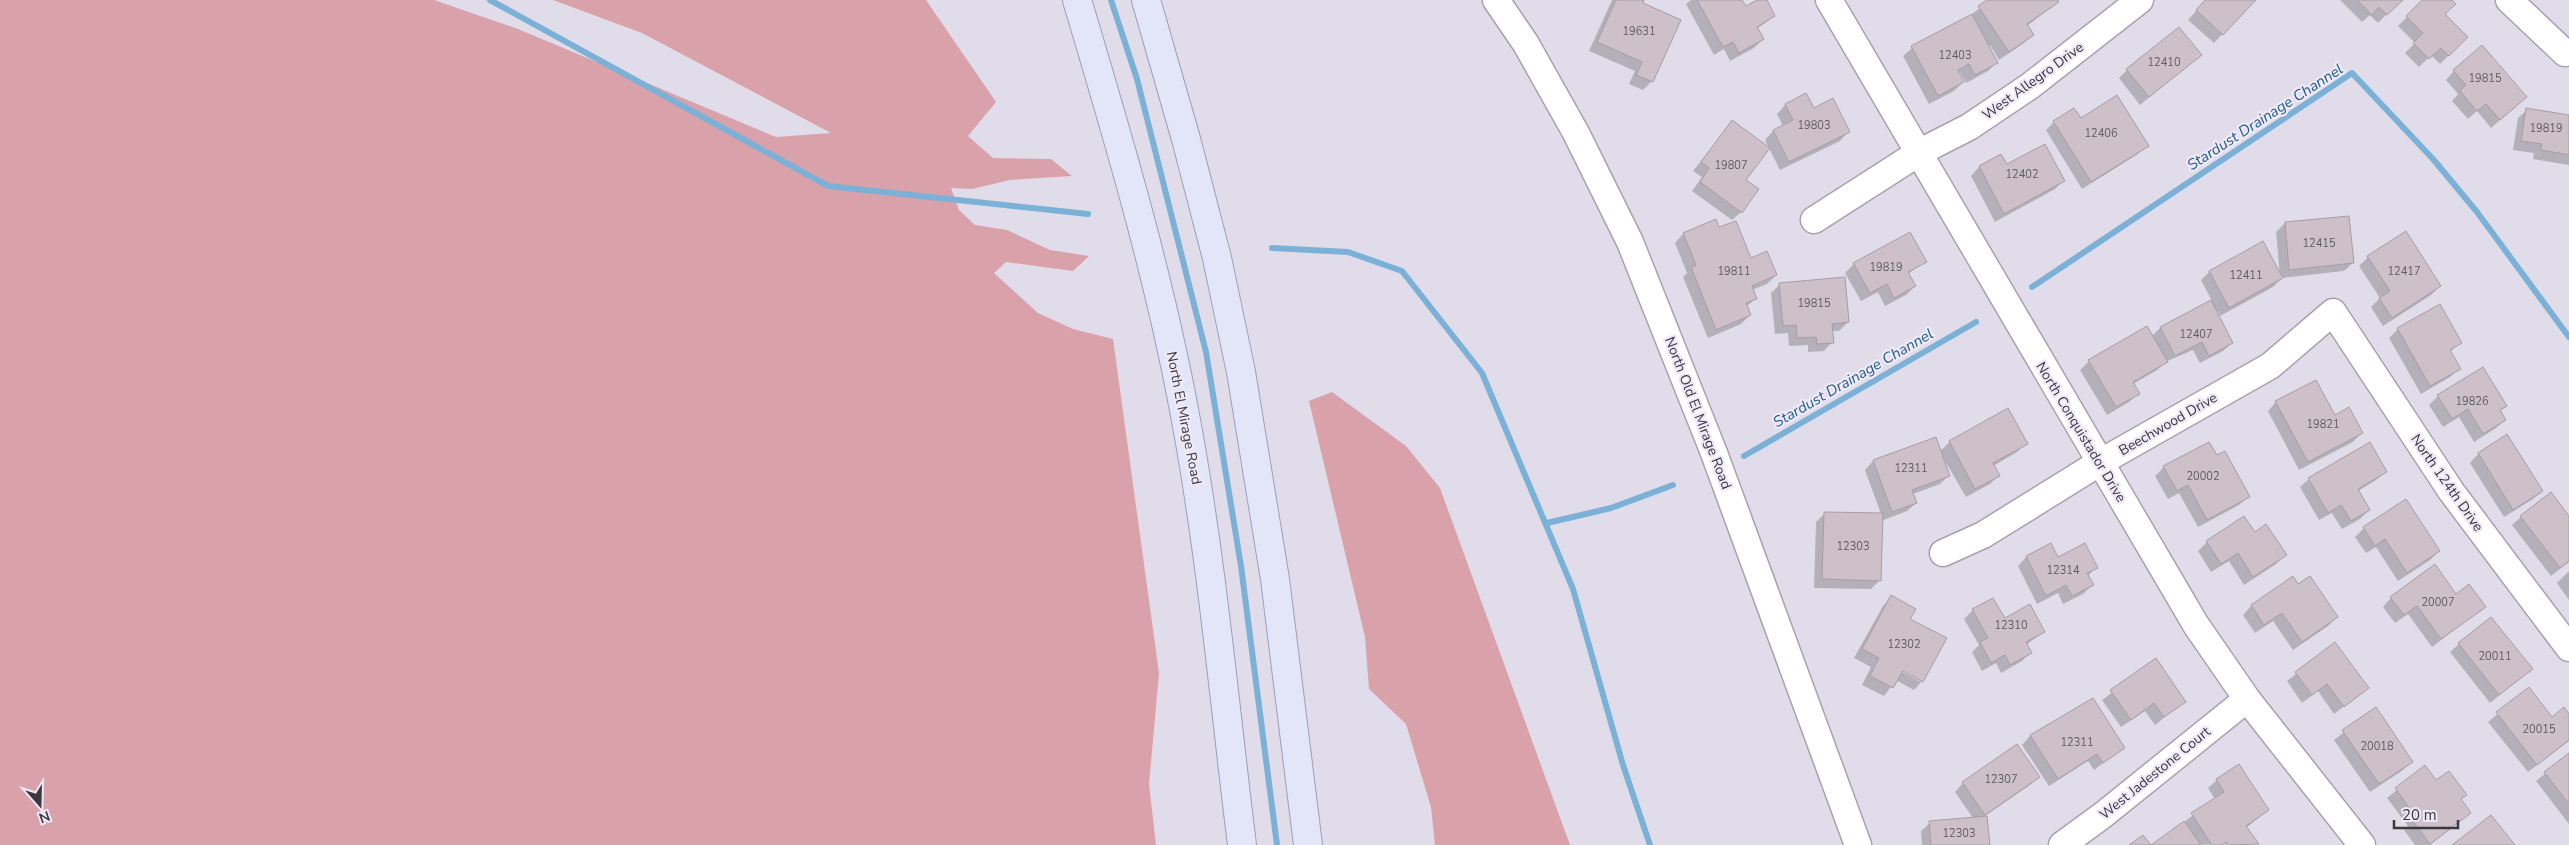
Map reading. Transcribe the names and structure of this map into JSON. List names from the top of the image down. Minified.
{"streets":{"main road":["North El Mirage Road"],"street":["West Allegro Drive","North Old El Mirage Road","Beechwood Drive","North Conquistador Drive","North 124th Drive","West Jadestone Court"]},"crossings":[["West Allegro Drive","North Conquistador Drive"],["Beechwood Drive","North Conquistador Drive"],["Beechwood Drive","North 124th Drive"],["North Conquistador Drive","West Jadestone Court"]],"water":["Stardust Drainage Channel"],"house_numbers":["19631","12403","12410","19815","19803","19819","12406","19807","12402","12415","19819","19811","12417","12411","19815","12407","19826","19821","12311","20002","12303","12314","20007","12310","12302","20011","20015","12311","20018","12307","12303"],"scale_bar":"20 m","north":"bottom"}
